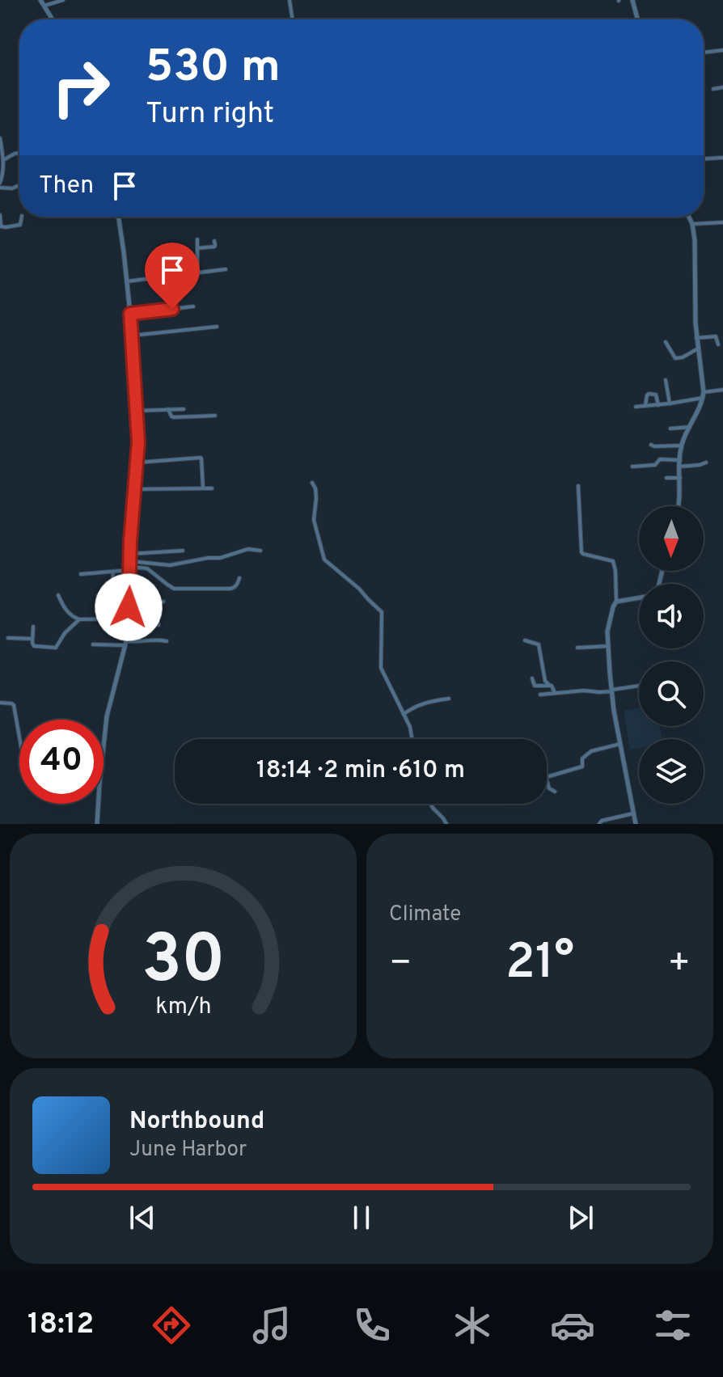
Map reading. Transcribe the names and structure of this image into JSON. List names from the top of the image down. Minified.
{"north":"bottom","page":{"turn":["530 m","Turn right"],"then":"Then","limit":"40","trip":"18:14 · 2 min · 610 m","tile":"Climate","heat":["−","21°","+"],"song":["Northbound","June Harbor"],"tabs":"18:12","gauge":["30","km/h"]}}
